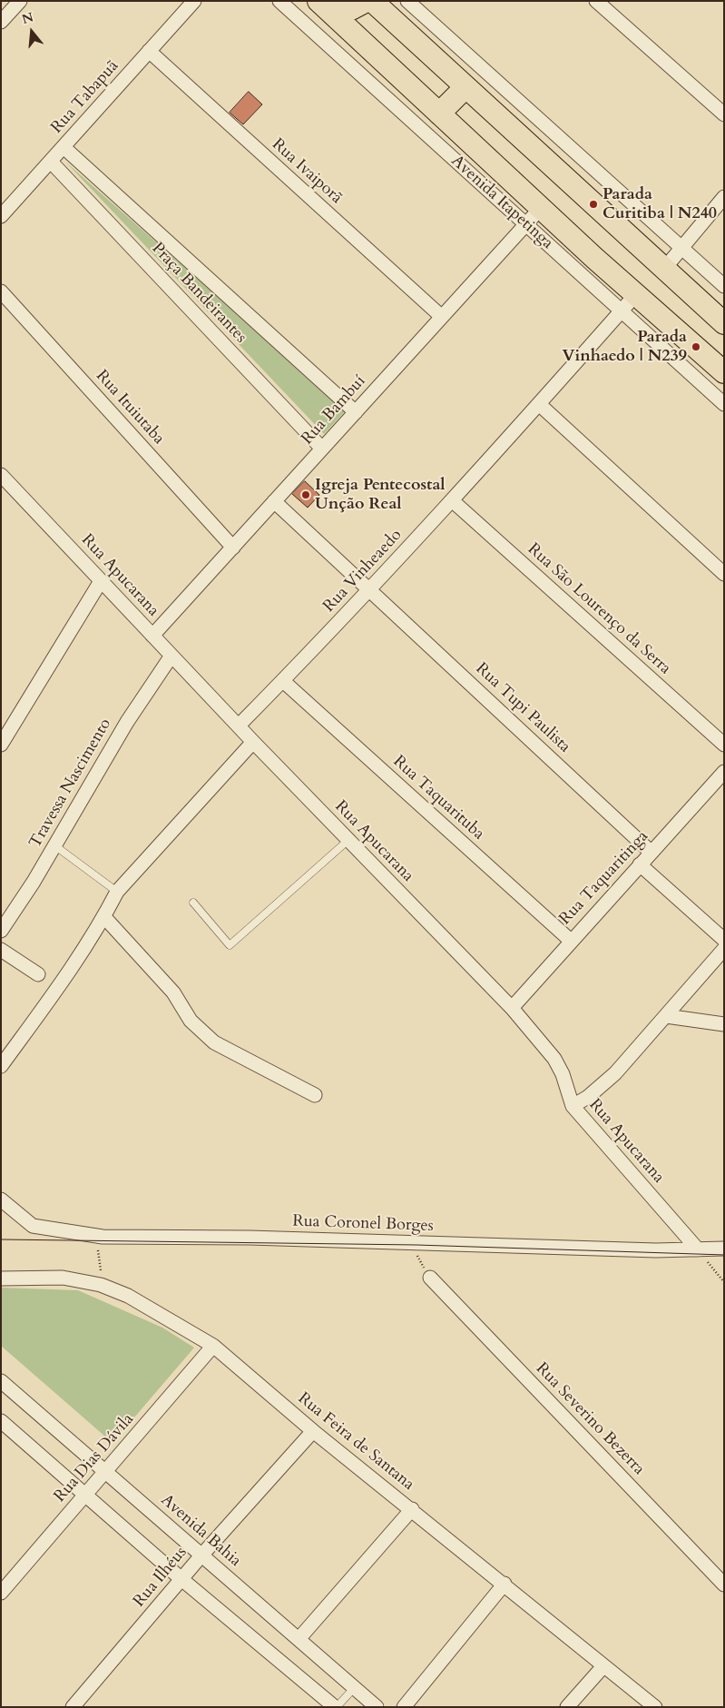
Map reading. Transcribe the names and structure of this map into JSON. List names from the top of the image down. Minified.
{"streets":{"main road":["Avenida Itapetinga"],"street":["Rua Tabapuã","Rua Ivaiporã","Praça Bandeirantes","Rua Ituiutaba","Rua Bambuí","Rua Vinheaedo","Rua Apucarana","Rua São Lourenço da Serra","Rua Tupi Paulista","Travessa Nascimento","Rua Taquarituba","Rua Taquaritinga","Rua Coronel Borges","Rua Severino Bezerra","Rua Feira de Santana","Rua Dias Dávila","Avenida Bahia","Rua Ilhéus"]},"crossings":[["Rua Tabapuã","Rua Ivaiporã"],["Rua Tabapuã","Praça Bandeirantes"],["Rua Ivaiporã","Rua Bambuí"],["Avenida Itapetinga","Rua Bambuí"],["Avenida Itapetinga","Rua Vinheaedo"],["Praça Bandeirantes","Rua Bambuí"],["Rua Ituiutaba","Rua Bambuí"],["Rua Bambuí","Rua Apucarana"],["Rua Bambuí","Rua Tupi Paulista"],["Rua Vinheaedo","Rua Apucarana"],["Rua Vinheaedo","Rua São Lourenço da Serra"],["Rua Vinheaedo","Rua Tupi Paulista"],["Rua Vinheaedo","Rua Taquarituba"],["Rua Apucarana","Travessa Nascimento"],["Rua Apucarana","Rua Taquaritinga"],["Rua Apucarana","Rua Coronel Borges"],["Rua Tupi Paulista","Rua Taquaritinga"],["Rua Taquarituba","Rua Taquaritinga"],["Rua Feira de Santana","Rua Dias Dávila"],["Rua Feira de Santana","Rua Ilhéus"],["Rua Dias Dávila","Avenida Bahia"],["Avenida Bahia","Rua Ilhéus"]],"places":["Parada Curitiba | N240","Parada Vinhaedo | N239","Igreja Pentecostal Unção Real"],"north":"top"}
